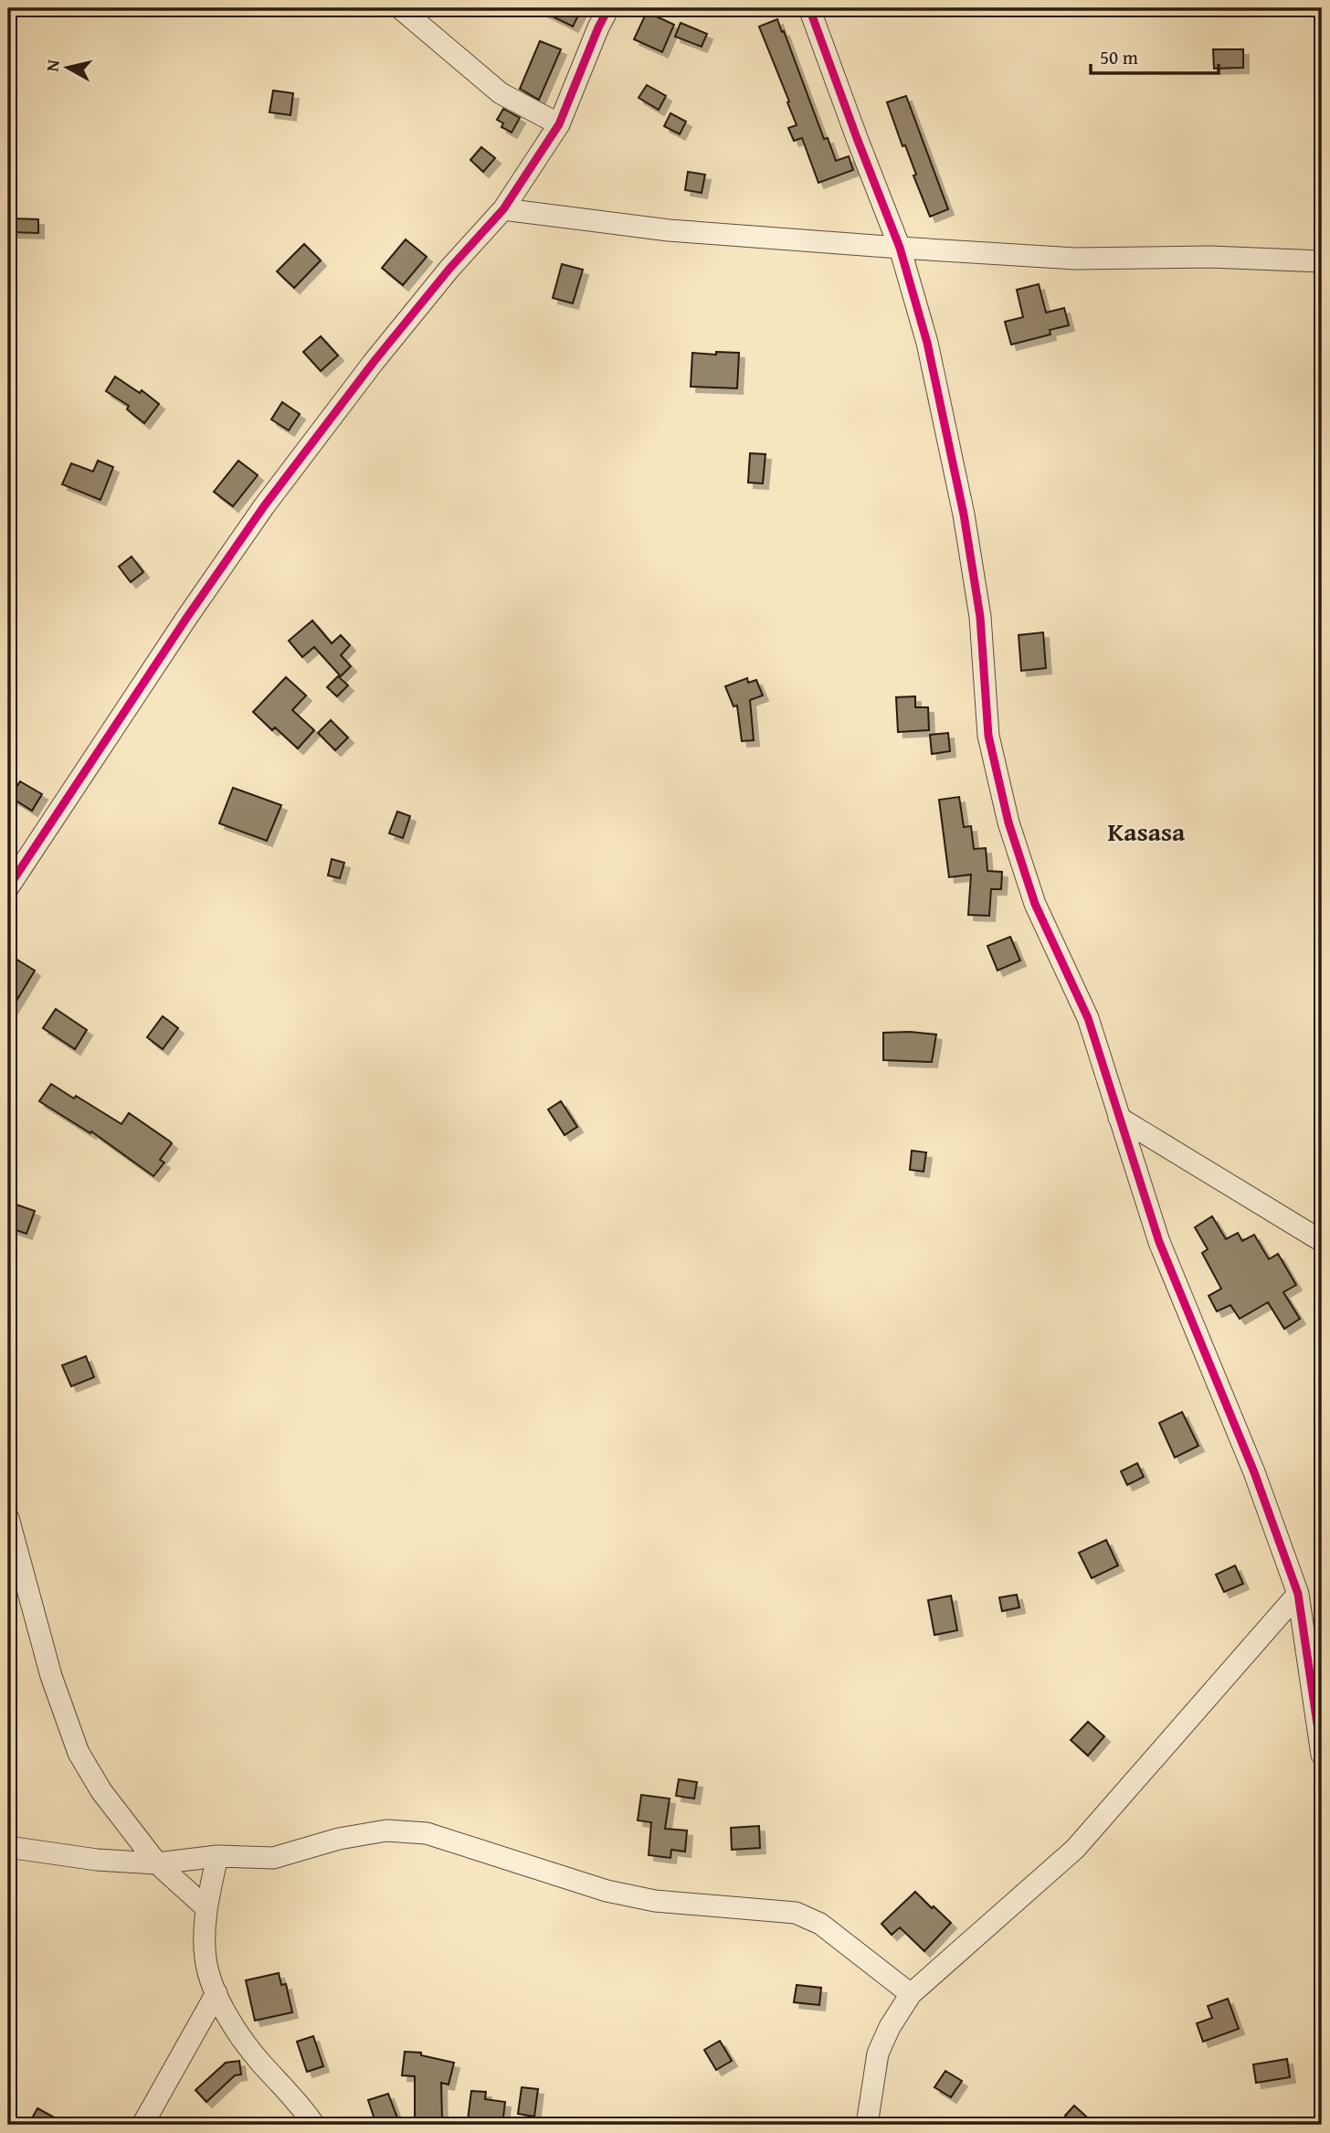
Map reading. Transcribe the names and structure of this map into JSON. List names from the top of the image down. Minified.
{"districts":["Kasasa"],"scale_bar":"50 m","north":"left"}
